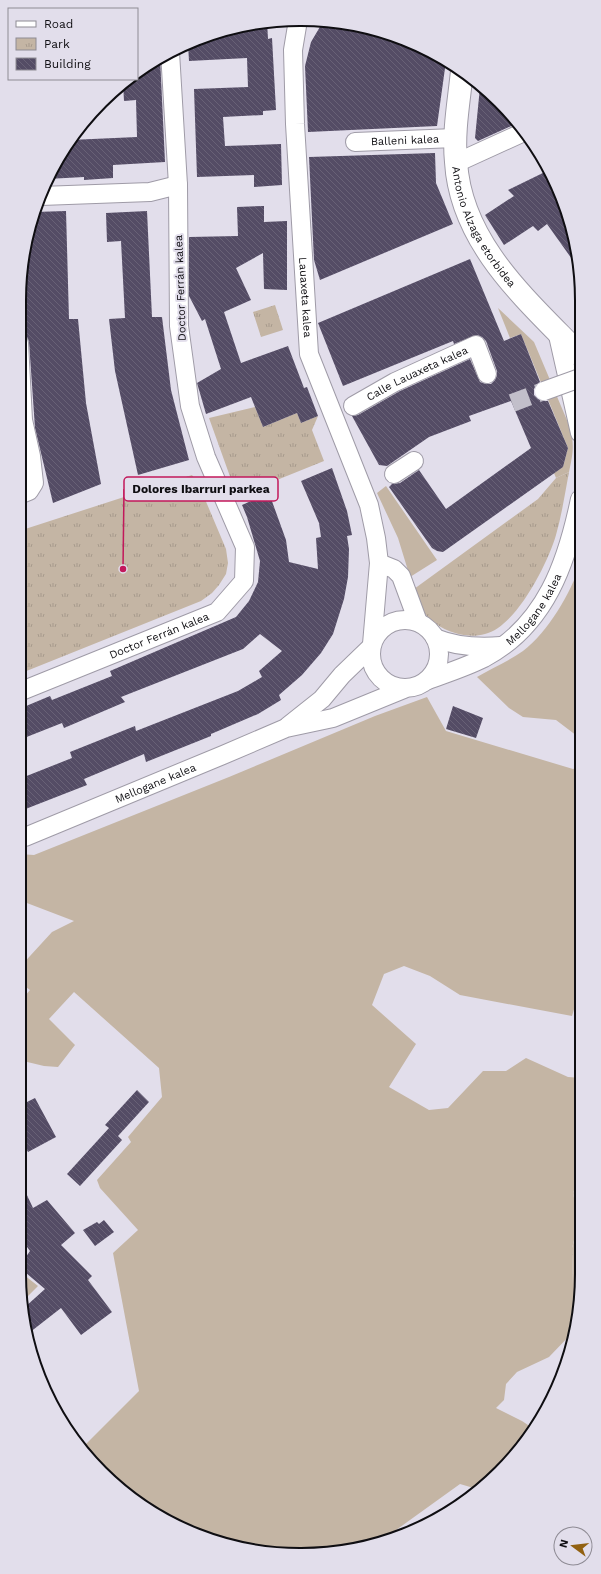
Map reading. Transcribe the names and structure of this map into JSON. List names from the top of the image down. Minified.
{"streets":{"street":["Balleni kalea","Antonio Alzaga etorbidea","Doctor Ferrán kalea","Lauaxeta kalea","Calle Lauaxeta kalea","Mellogane kalea"]},"crossings":[["Balleni kalea","Antonio Alzaga etorbidea"],["Lauaxeta kalea","Mellogane kalea"]],"places":["Dolores Ibarruri parkea"],"legend":["Road","Park","Building"],"north":"left"}
